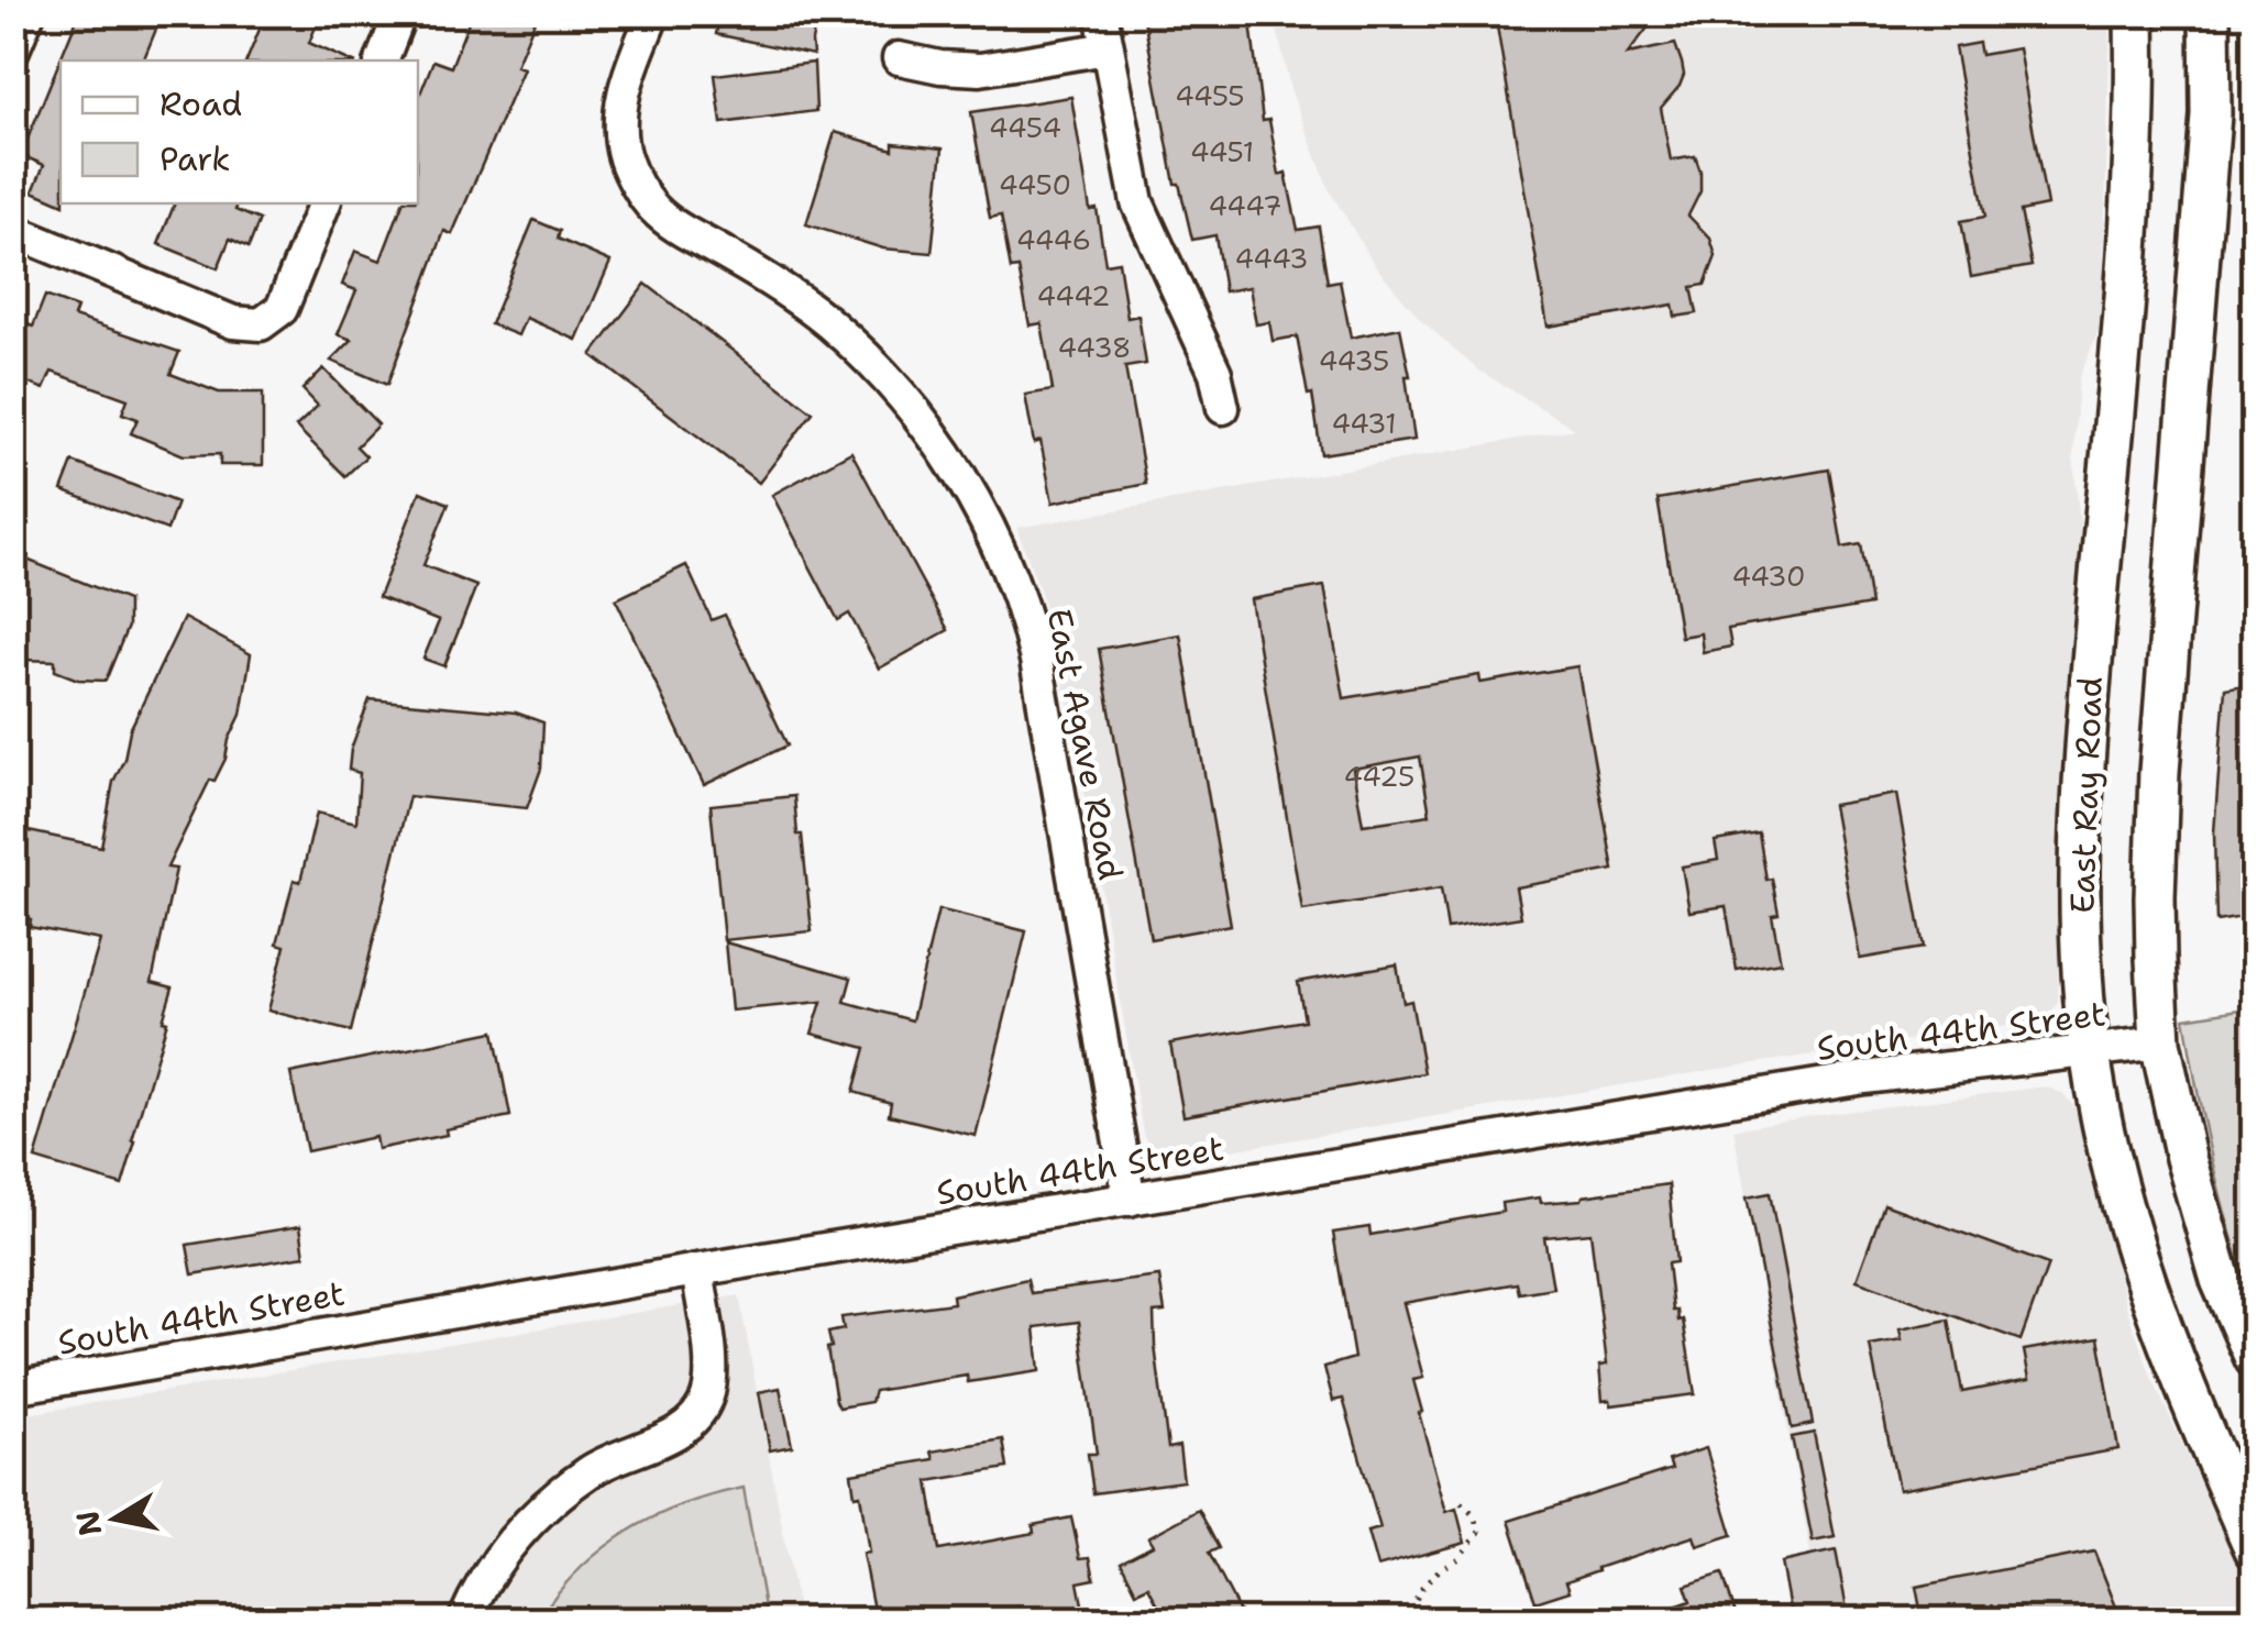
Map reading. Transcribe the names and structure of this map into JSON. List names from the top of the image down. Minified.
{"streets":{"main road":["East Ray Road"],"street":["East Agave Road","South 44th Street"]},"crossings":[["East Agave Road","South 44th Street"],["East Ray Road","South 44th Street"]],"house_numbers":["4455","4454","4451","4450","4447","4446","4443","4442","4438","4435","4431","4430","4425"],"legend":["Road","Park"],"north":"left"}
